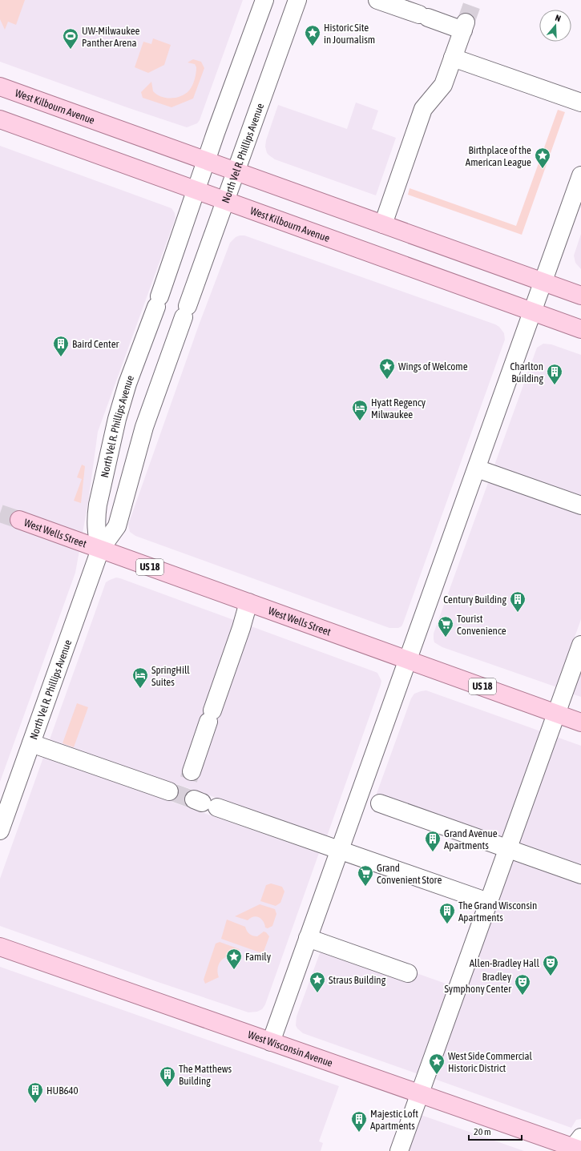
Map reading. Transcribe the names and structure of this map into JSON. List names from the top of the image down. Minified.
{"streets":{"main road":["West Kilbourn Avenue","West Wells Street","US 18","West Wisconsin Avenue"],"street":["North Vel R. Phillips Avenue"]},"crossings":[["West Kilbourn Avenue","North Vel R. Phillips Avenue"],["North Vel R. Phillips Avenue","West Wells Street"]],"places":{"place":["Historic Site in Journalism","Birthplace of the American League","Wings of Welcome","Family","Straus Building","West Side Commercial Historic District"],"sports":["UW-Milwaukee Panther Arena"],"building":["Baird Center","Charlton Building","Century Building","Grand Avenue Apartments","The Grand Wisconsin Apartments","The Matthews Building","HUB640","Majestic Loft Apartments"],"hotel":["Hyatt Regency Milwaukee","SpringHill Suites"],"supermarket":["Tourist Convenience","Grand Convenient Store"],"theatre":["Allen-Bradley Hall","Bradley Symphony Center"]},"scale_bar":"20 m","north":"top"}
